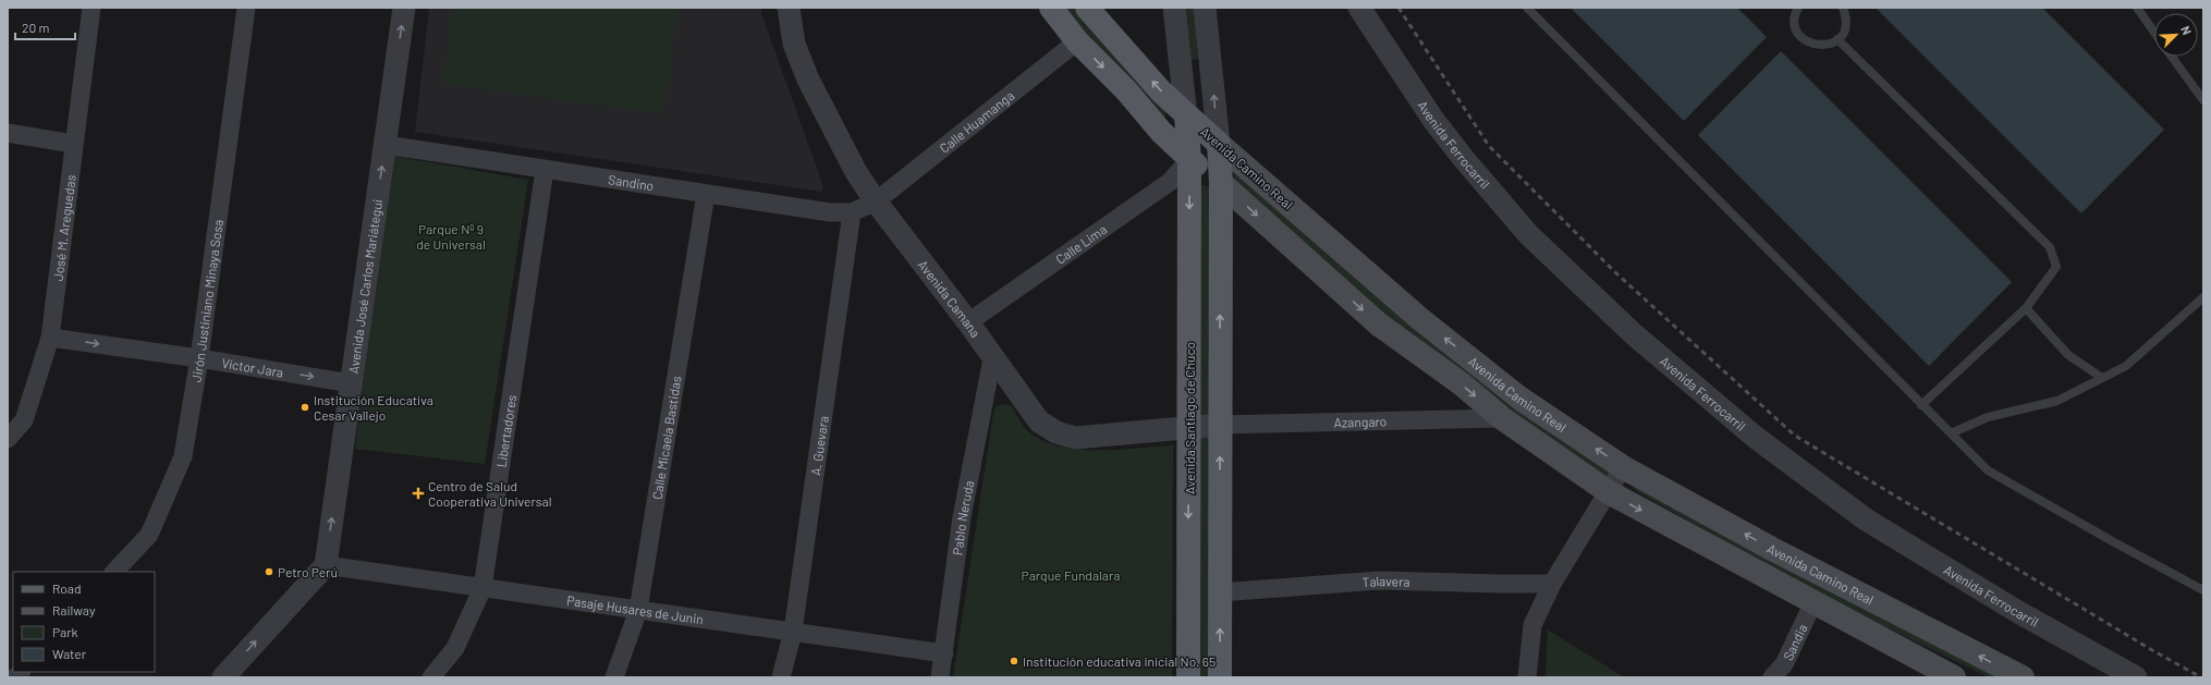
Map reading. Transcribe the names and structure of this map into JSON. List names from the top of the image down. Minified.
{"streets":{"main road":["Avenida Camino Real","Avenida Santiago de Chuco"],"street":["Calle Huamanga","Avenida Ferrocarril","Sandino","José M. Areguedas","Calle Lima","Avenida José Carlos Mariátegui","Avenida Camana","Jirón Justiniano Minaya Sosa","Víctor Jara","Azangaro","Libertadores","Calle Micaela Bastidas","A. Guevara","Pablo Neruda","Talavera","Pasaje Husares de Junin","Sandia"]},"crossings":[["Calle Huamanga","Avenida Camino Real"],["Calle Huamanga","Sandino"],["Calle Huamanga","Avenida Camana"],["Avenida Camino Real","Calle Lima"],["Avenida Camino Real","Avenida Santiago de Chuco"],["Avenida Camino Real","Azangaro"],["Avenida Camino Real","Sandia"],["Sandino","Avenida José Carlos Mariátegui"],["Sandino","Avenida Camana"],["Sandino","Libertadores"],["Sandino","Calle Micaela Bastidas"],["Sandino","A. Guevara"],["José M. Areguedas","Víctor Jara"],["Calle Lima","Avenida Camana"],["Calle Lima","Avenida Santiago de Chuco"],["Avenida José Carlos Mariátegui","Víctor Jara"],["Avenida José Carlos Mariátegui","Pasaje Husares de Junin"],["Avenida Camana","Avenida Santiago de Chuco"],["Avenida Camana","Azangaro"],["Avenida Camana","Pablo Neruda"],["Jirón Justiniano Minaya Sosa","Víctor Jara"],["Libertadores","Pasaje Husares de Junin"],["Calle Micaela Bastidas","Pasaje Husares de Junin"],["A. Guevara","Pasaje Husares de Junin"],["Pablo Neruda","Pasaje Husares de Junin"]],"one_way":["Avenida José Carlos Mariátegui","Víctor Jara"],"parks":["Parque Nº 9 de Universal","Parque Fundalara"],"places":{"other":["Institución Educativa Cesar Vallejo","Petro Perú","Institución educativa inicial No. 65"],"health":["Centro de Salud Cooperativa Universal"]},"legend":["Road","Railway","Park","Water"],"scale_bar":"20 m","north":"top right"}
